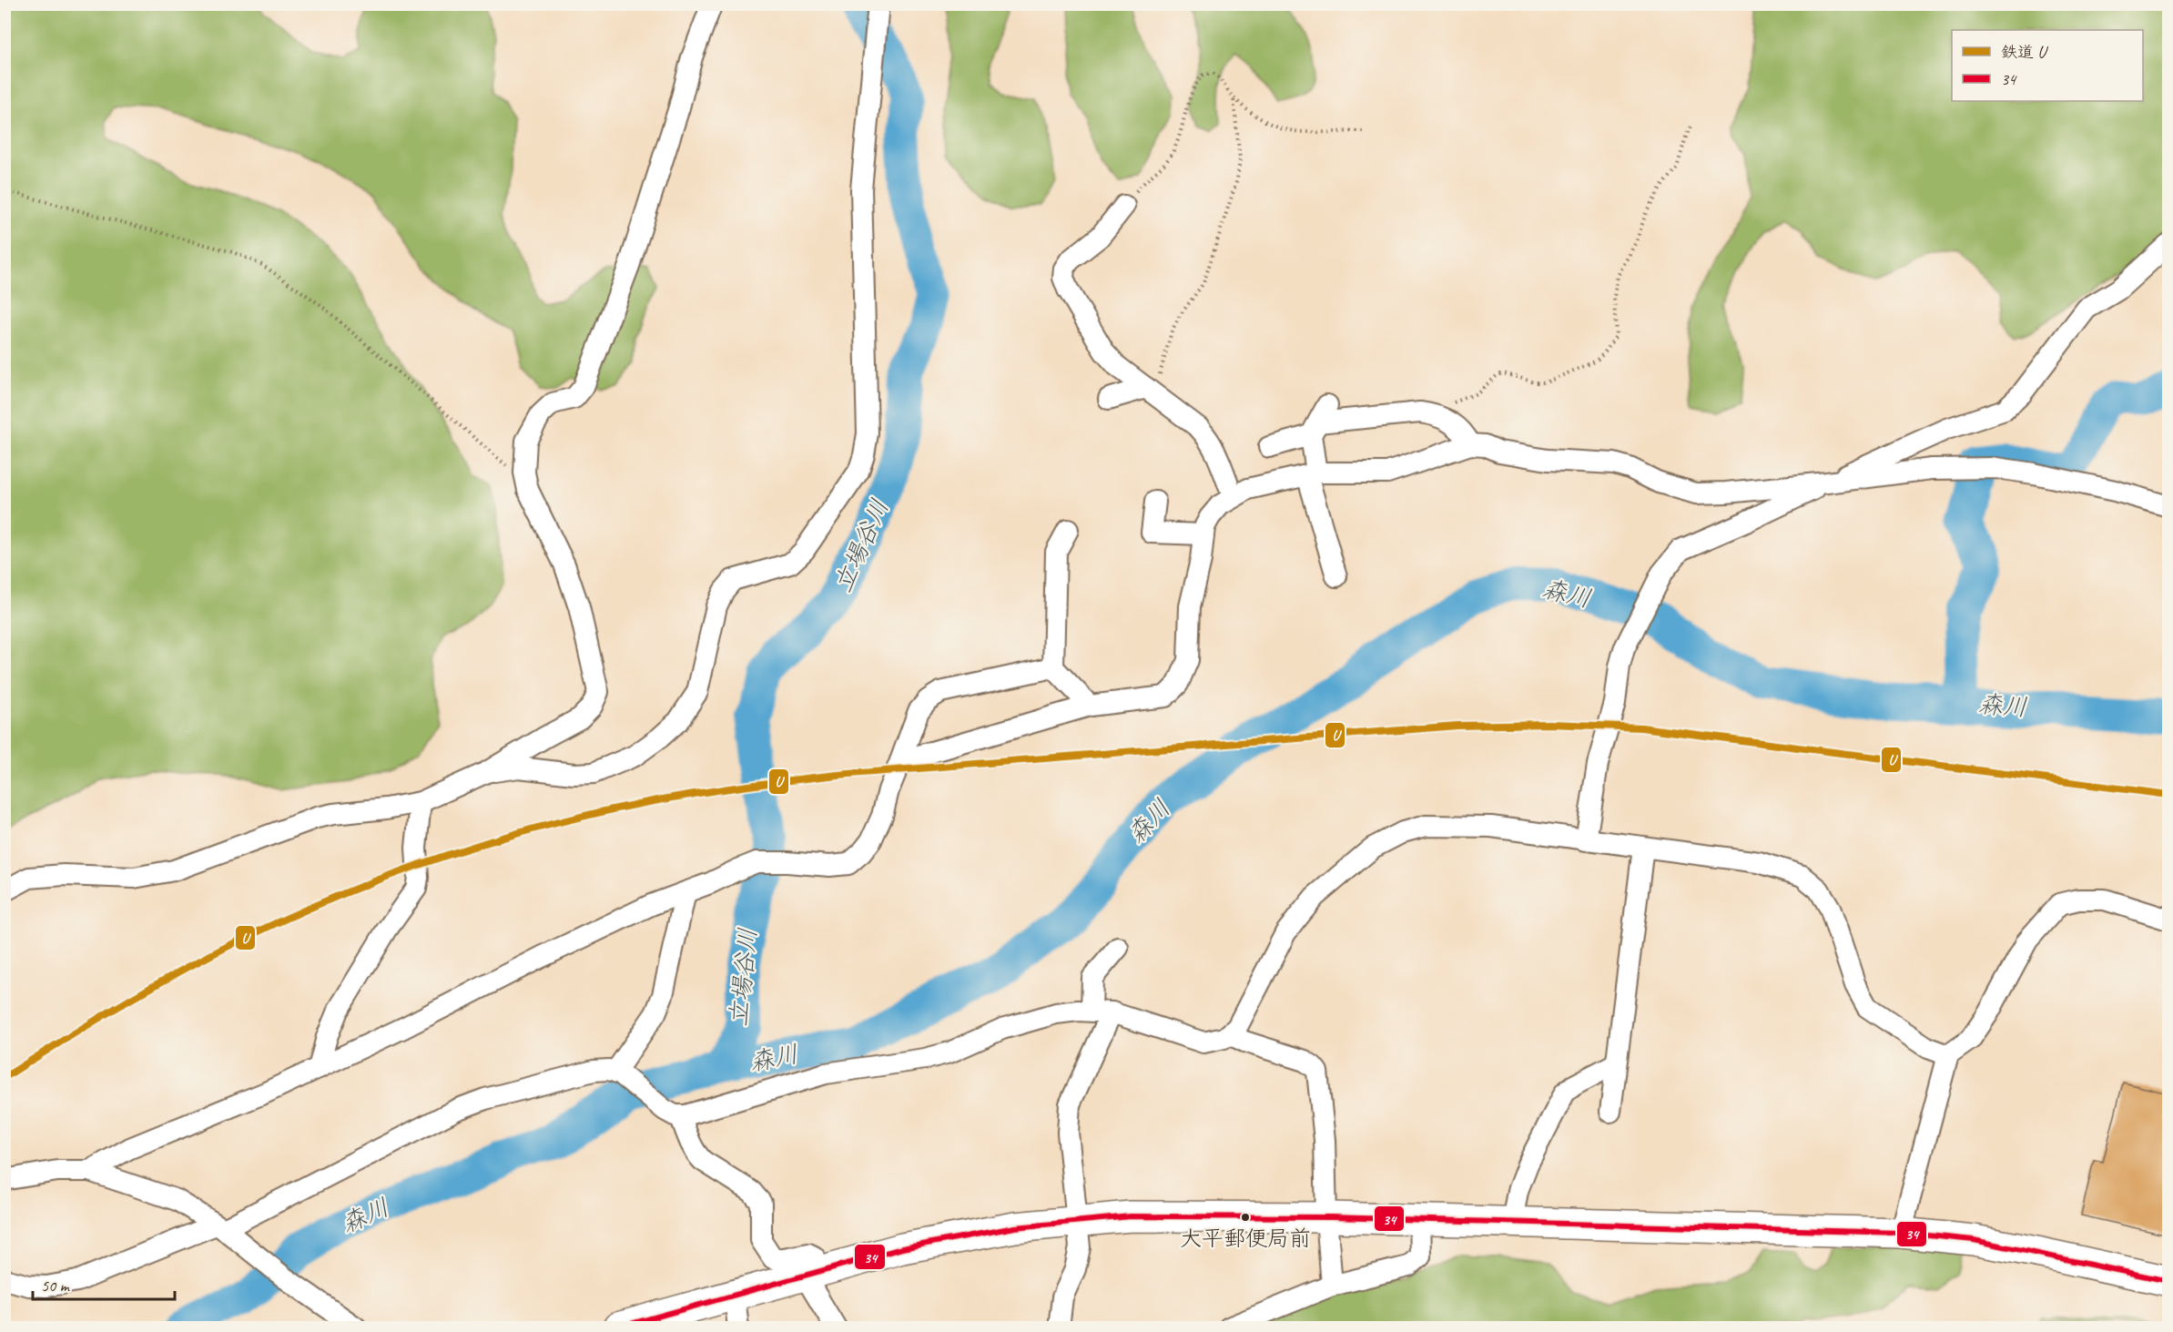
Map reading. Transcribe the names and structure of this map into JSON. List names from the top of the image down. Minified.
{"water":["立場谷川","森川"],"places":["大平郵便局前"],"lines":["rail line U","transit line 34"],"legend":["鉄道 U","34"],"scale_bar":"50 m"}
